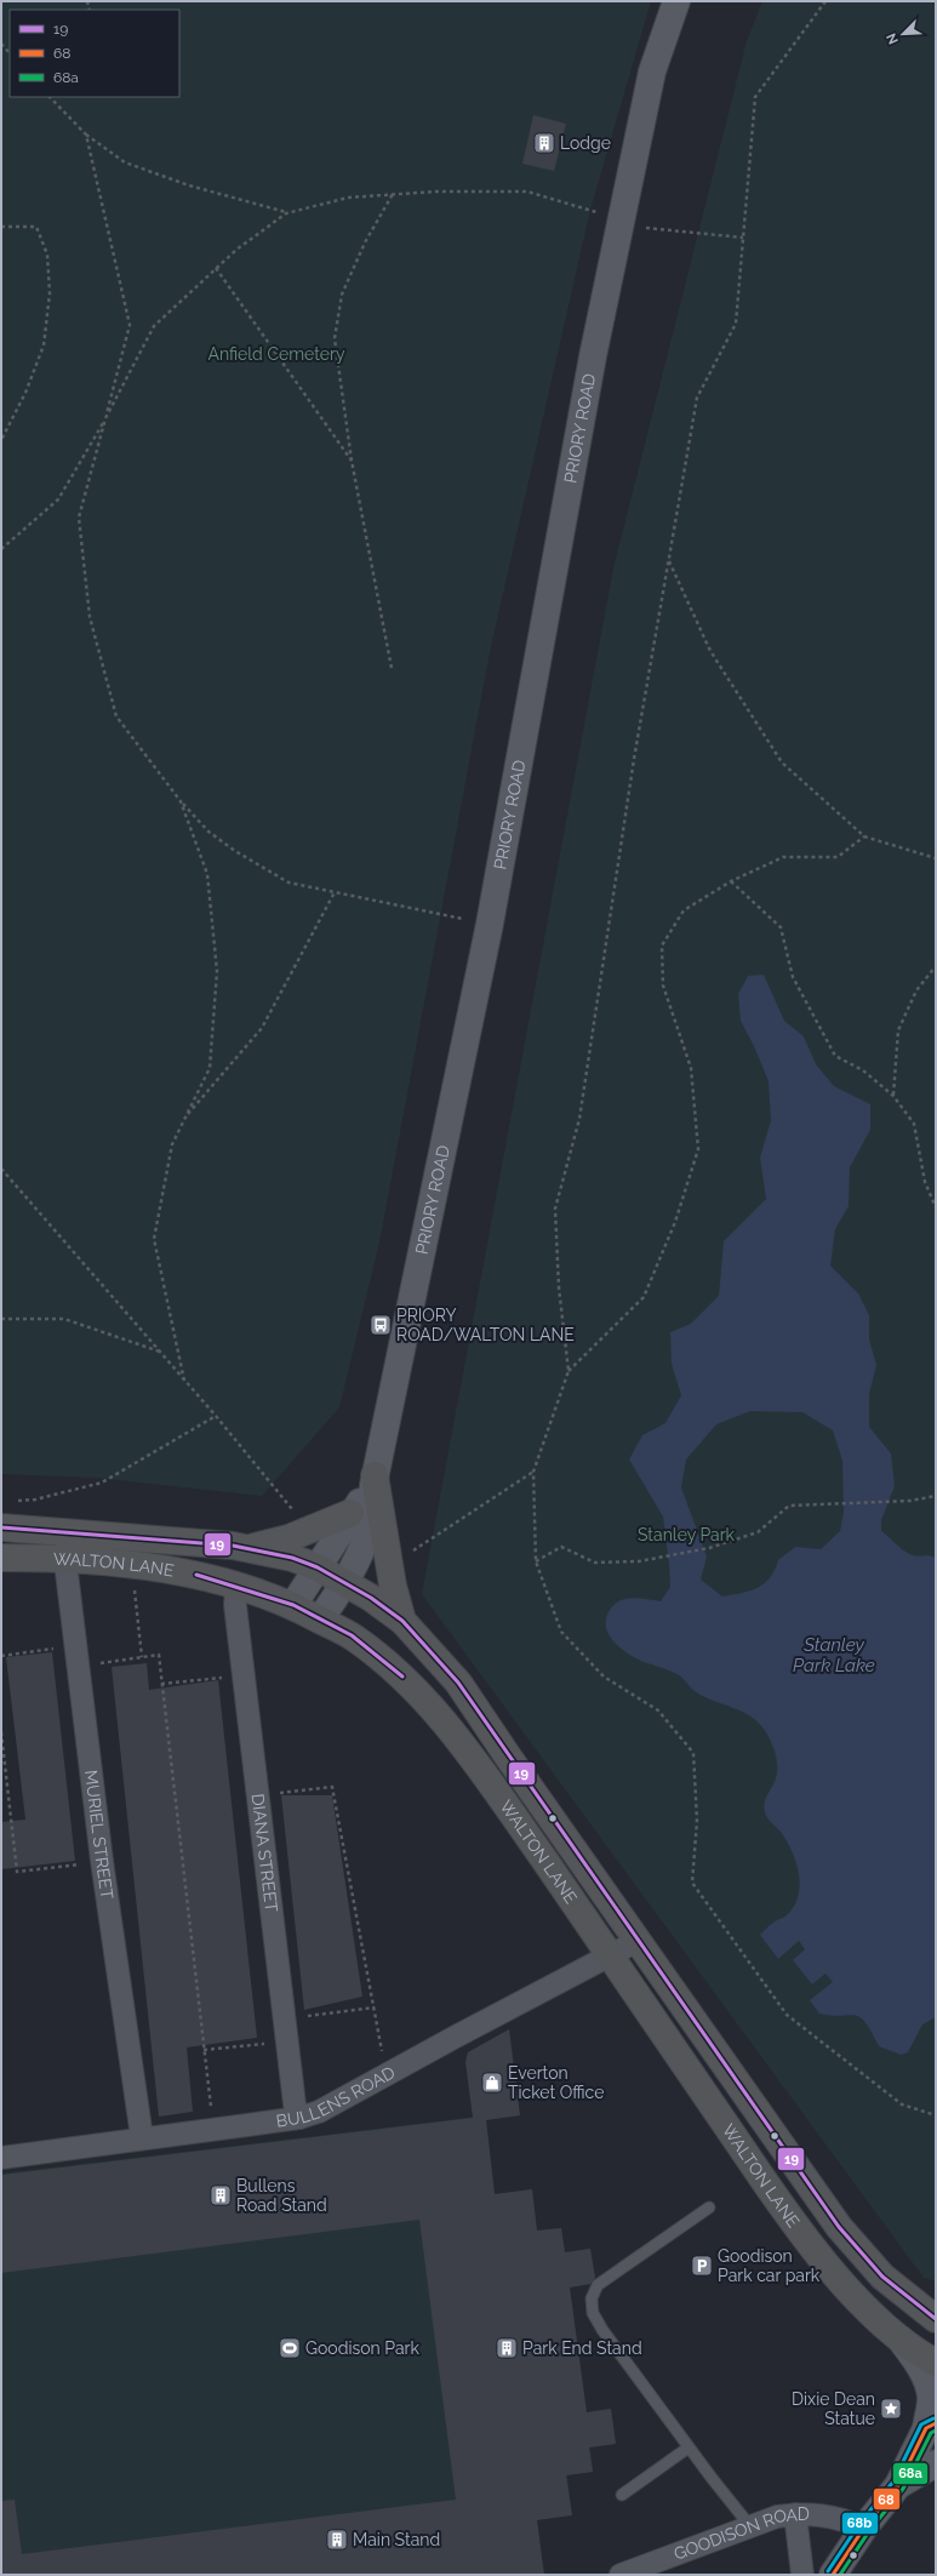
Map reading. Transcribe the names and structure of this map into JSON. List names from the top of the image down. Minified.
{"streets":{"highway":["WALTON LANE"],"street":["PRIORY ROAD","MURIEL STREET","DIANA STREET","BULLENS ROAD","GOODISON ROAD"]},"crossings":[["PRIORY ROAD","WALTON LANE"],["WALTON LANE","MURIEL STREET"],["WALTON LANE","DIANA STREET"],["WALTON LANE","BULLENS ROAD"],["MURIEL STREET","BULLENS ROAD"],["DIANA STREET","BULLENS ROAD"]],"water":["Stanley Park Lake"],"parks":["Anfield Cemetery","Stanley Park"],"places":{"building":["Lodge","Bullens Road Stand","Park End Stand","Main Stand"],"bus stop":["PRIORY ROAD/WALTON LANE"],"shop":["Everton Ticket Office"],"parking":["Goodison Park car park"],"sports":["Goodison Park"],"place":["Dixie Dean Statue"]},"lines":["transit line 19","transit line 68b","transit line 68","transit line 68a"],"legend":["19","68","68a"],"north":"bottom left"}
